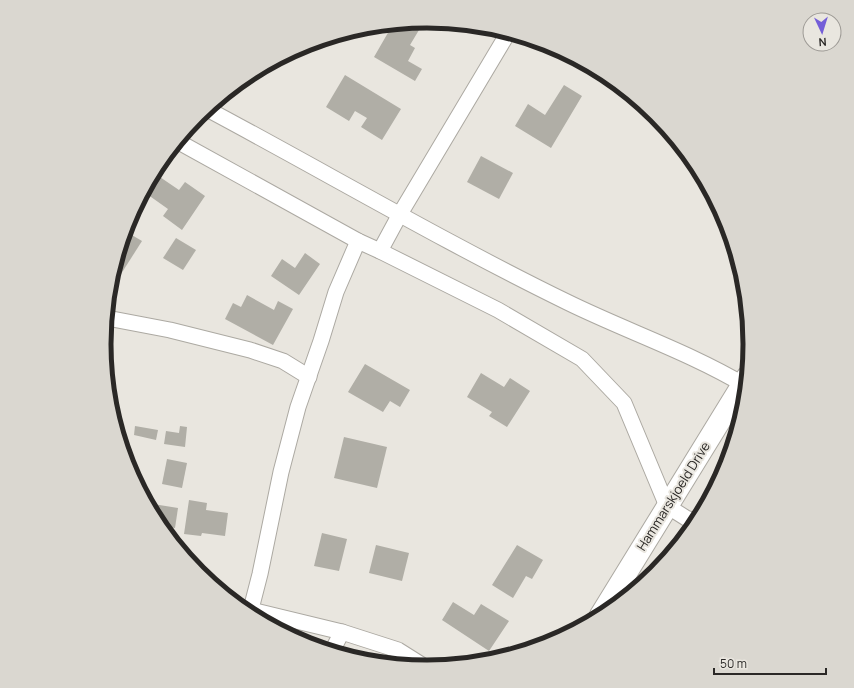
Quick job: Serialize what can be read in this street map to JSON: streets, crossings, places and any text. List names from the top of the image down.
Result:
{
  "streets": {
    "main road": ["Hammarskjoeld Drive"]
  },
  "scale_bar": "50 m",
  "north": "bottom"
}
